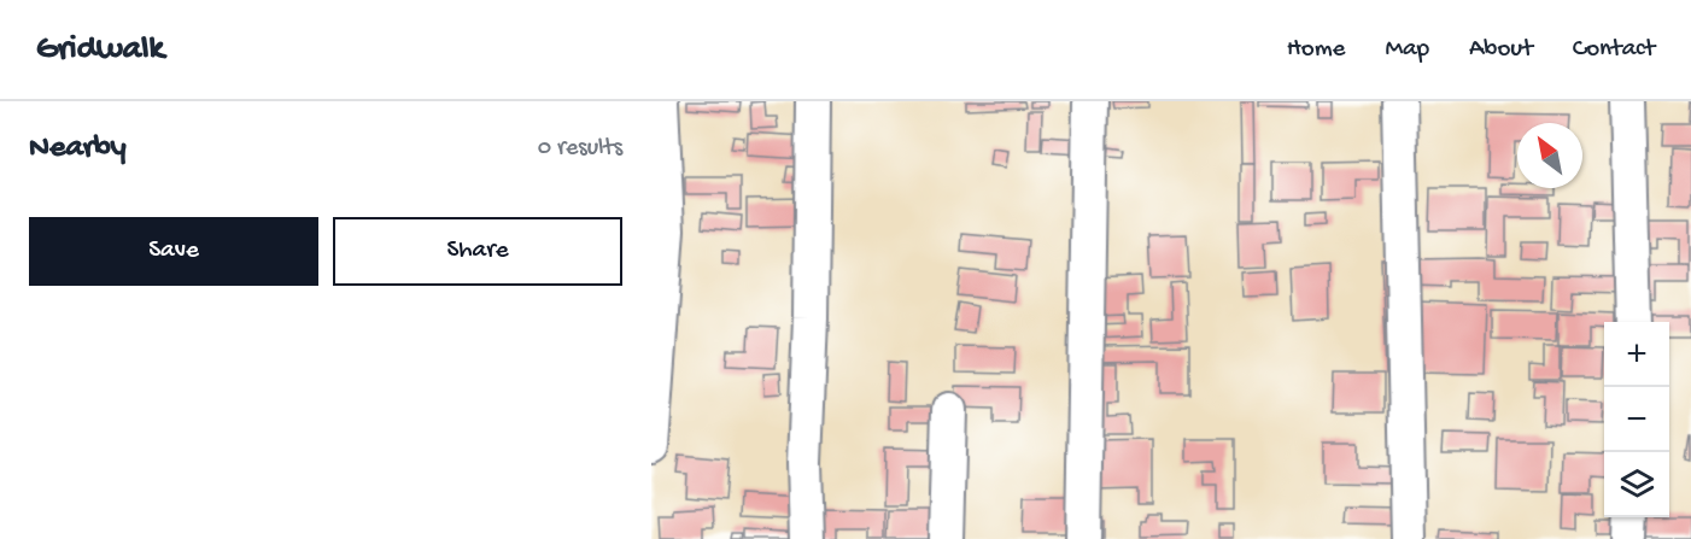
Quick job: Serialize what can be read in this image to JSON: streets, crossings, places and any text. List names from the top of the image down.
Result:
{
  "north": "top left",
  "page": {
    "header": "Gridwalk",
    "nav": [
      "Home",
      "Map",
      "About",
      "Contact"
    ],
    "heading": ["Nearby", "0 results"],
    "buttons": ["Save", "Share"],
    "map_buttons": ["+", "−"]
  }
}
